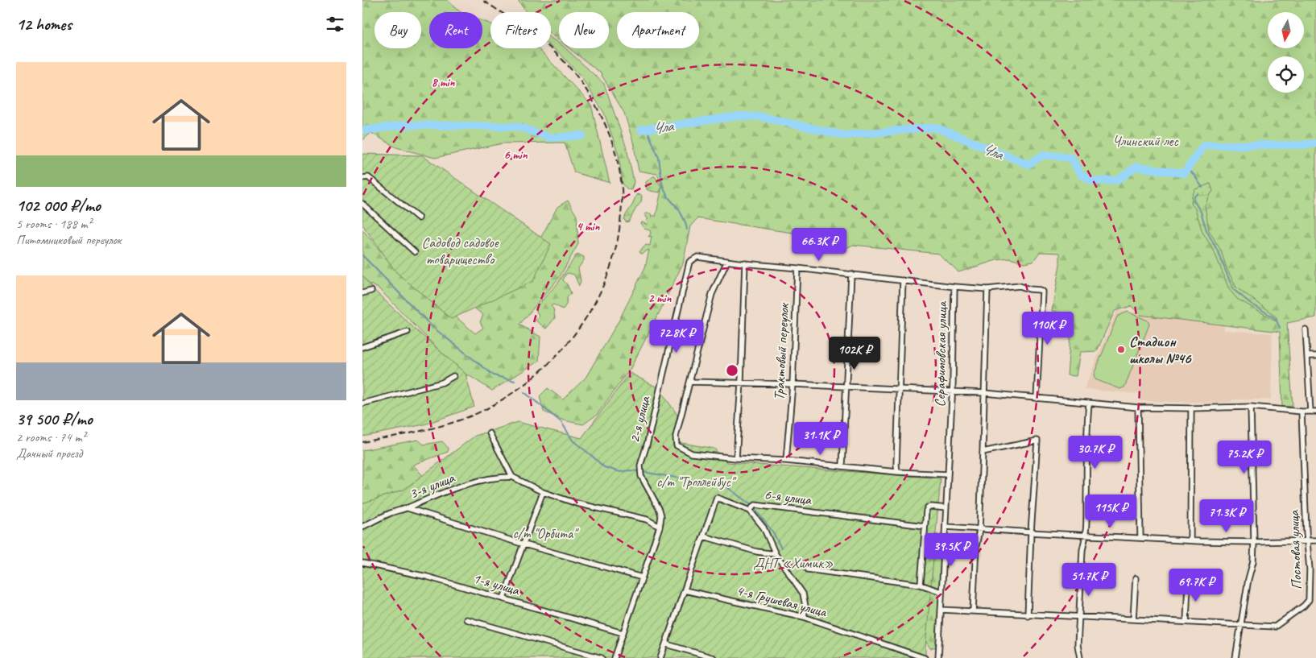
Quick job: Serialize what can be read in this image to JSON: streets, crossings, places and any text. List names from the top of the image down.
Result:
{
  "streets": {
    "street": [
      "Трактовый переулок",
      "Серафимовская улица",
      "2-я улица",
      "3-я улица",
      "6-я улица",
      "Постовая улица",
      "1-я улица",
      "4-я Грушевая улица"
    ]
  },
  "crossings": [
    ["Трактовый переулок", "Серафимовская улица"],
    ["Серафимовская улица", "2-я улица"],
    ["Серафимовская улица", "Постовая улица"],
    ["2-я улица", "1-я улица"],
    ["6-я улица", "4-я Грушевая улица"]
  ],
  "water": ["Чла"],
  "parks": [
    "Члинский лес",
    "Садовод садовое товарищество",
    "с/т \"Троллейбус\"",
    "с/т \"Орбита\"",
    "ДНТ «Химик»"
  ],
  "places": ["Стадион школы №46"],
  "north": "bottom",
  "page": {
    "heading": "12 homes",
    "chip": [
      "Buy",
      "Rent",
      "Filters",
      "New",
      "Apartment"
    ],
    "list": [
      {
        "name": "102 000 ₽/mo",
        "note": "5 rooms · 188 m² · Питомниковый переулок"
      },
      {
        "name": "39 500 ₽/mo",
        "note": "2 rooms · 74 m² · Дачный проезд"
      }
    ],
    "price": [
      "66.3K ₽",
      "110K ₽",
      "72.8K ₽",
      "102K ₽",
      "31.1K ₽",
      "30.7K ₽",
      "75.2K ₽",
      "115K ₽",
      "71.3K ₽",
      "39.5K ₽",
      "51.7K ₽",
      "69.7K ₽"
    ]
  },
  "rings": [
    "8 min",
    "6 min",
    "4 min",
    "2 min"
  ]
}
